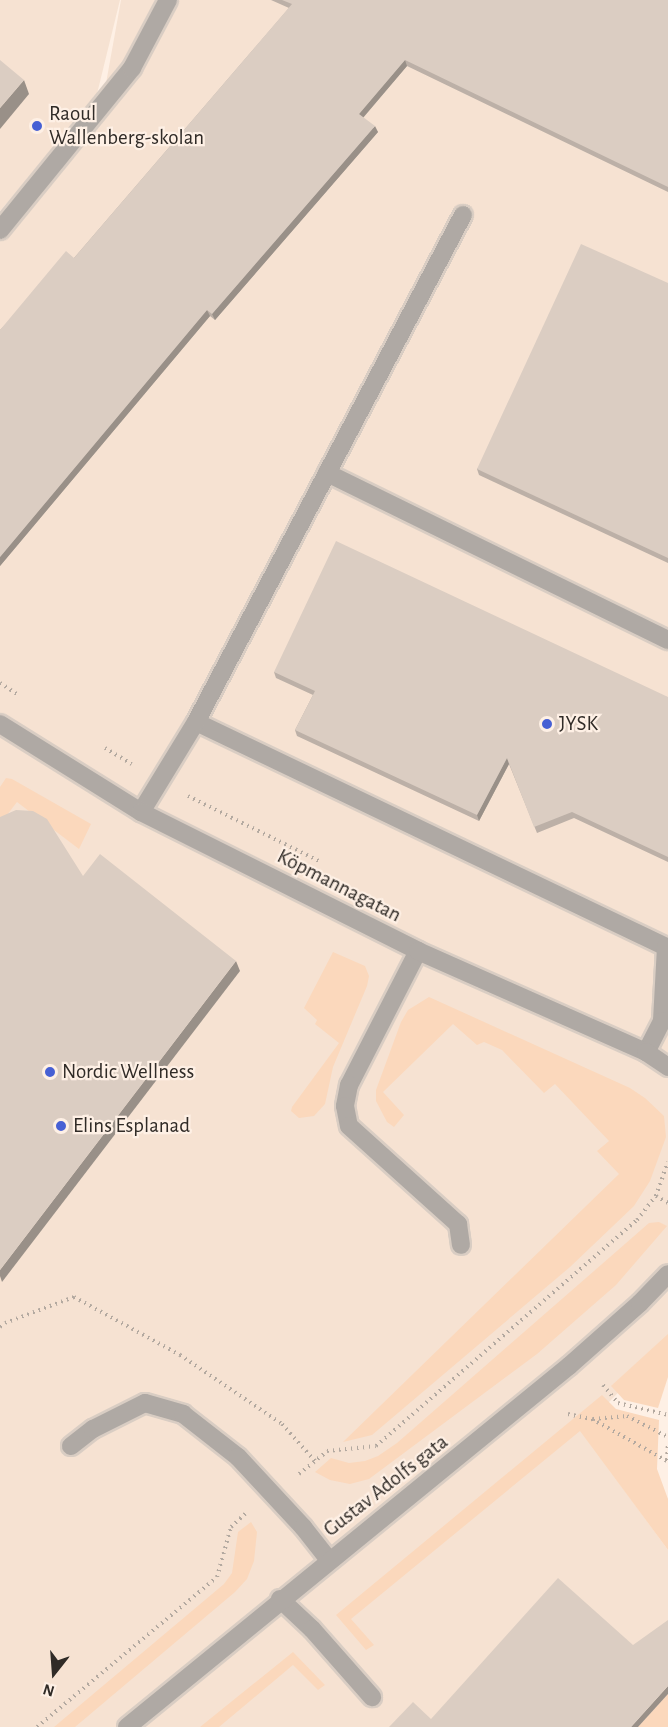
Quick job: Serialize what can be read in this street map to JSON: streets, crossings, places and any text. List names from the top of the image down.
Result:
{
  "streets": {
    "street": ["Köpmannagatan", "Gustav Adolfs gata"]
  },
  "places": [
    "Raoul Wallenberg-skolan",
    "JYSK",
    "Nordic Wellness",
    "Elins Esplanad"
  ],
  "north": "bottom"
}
